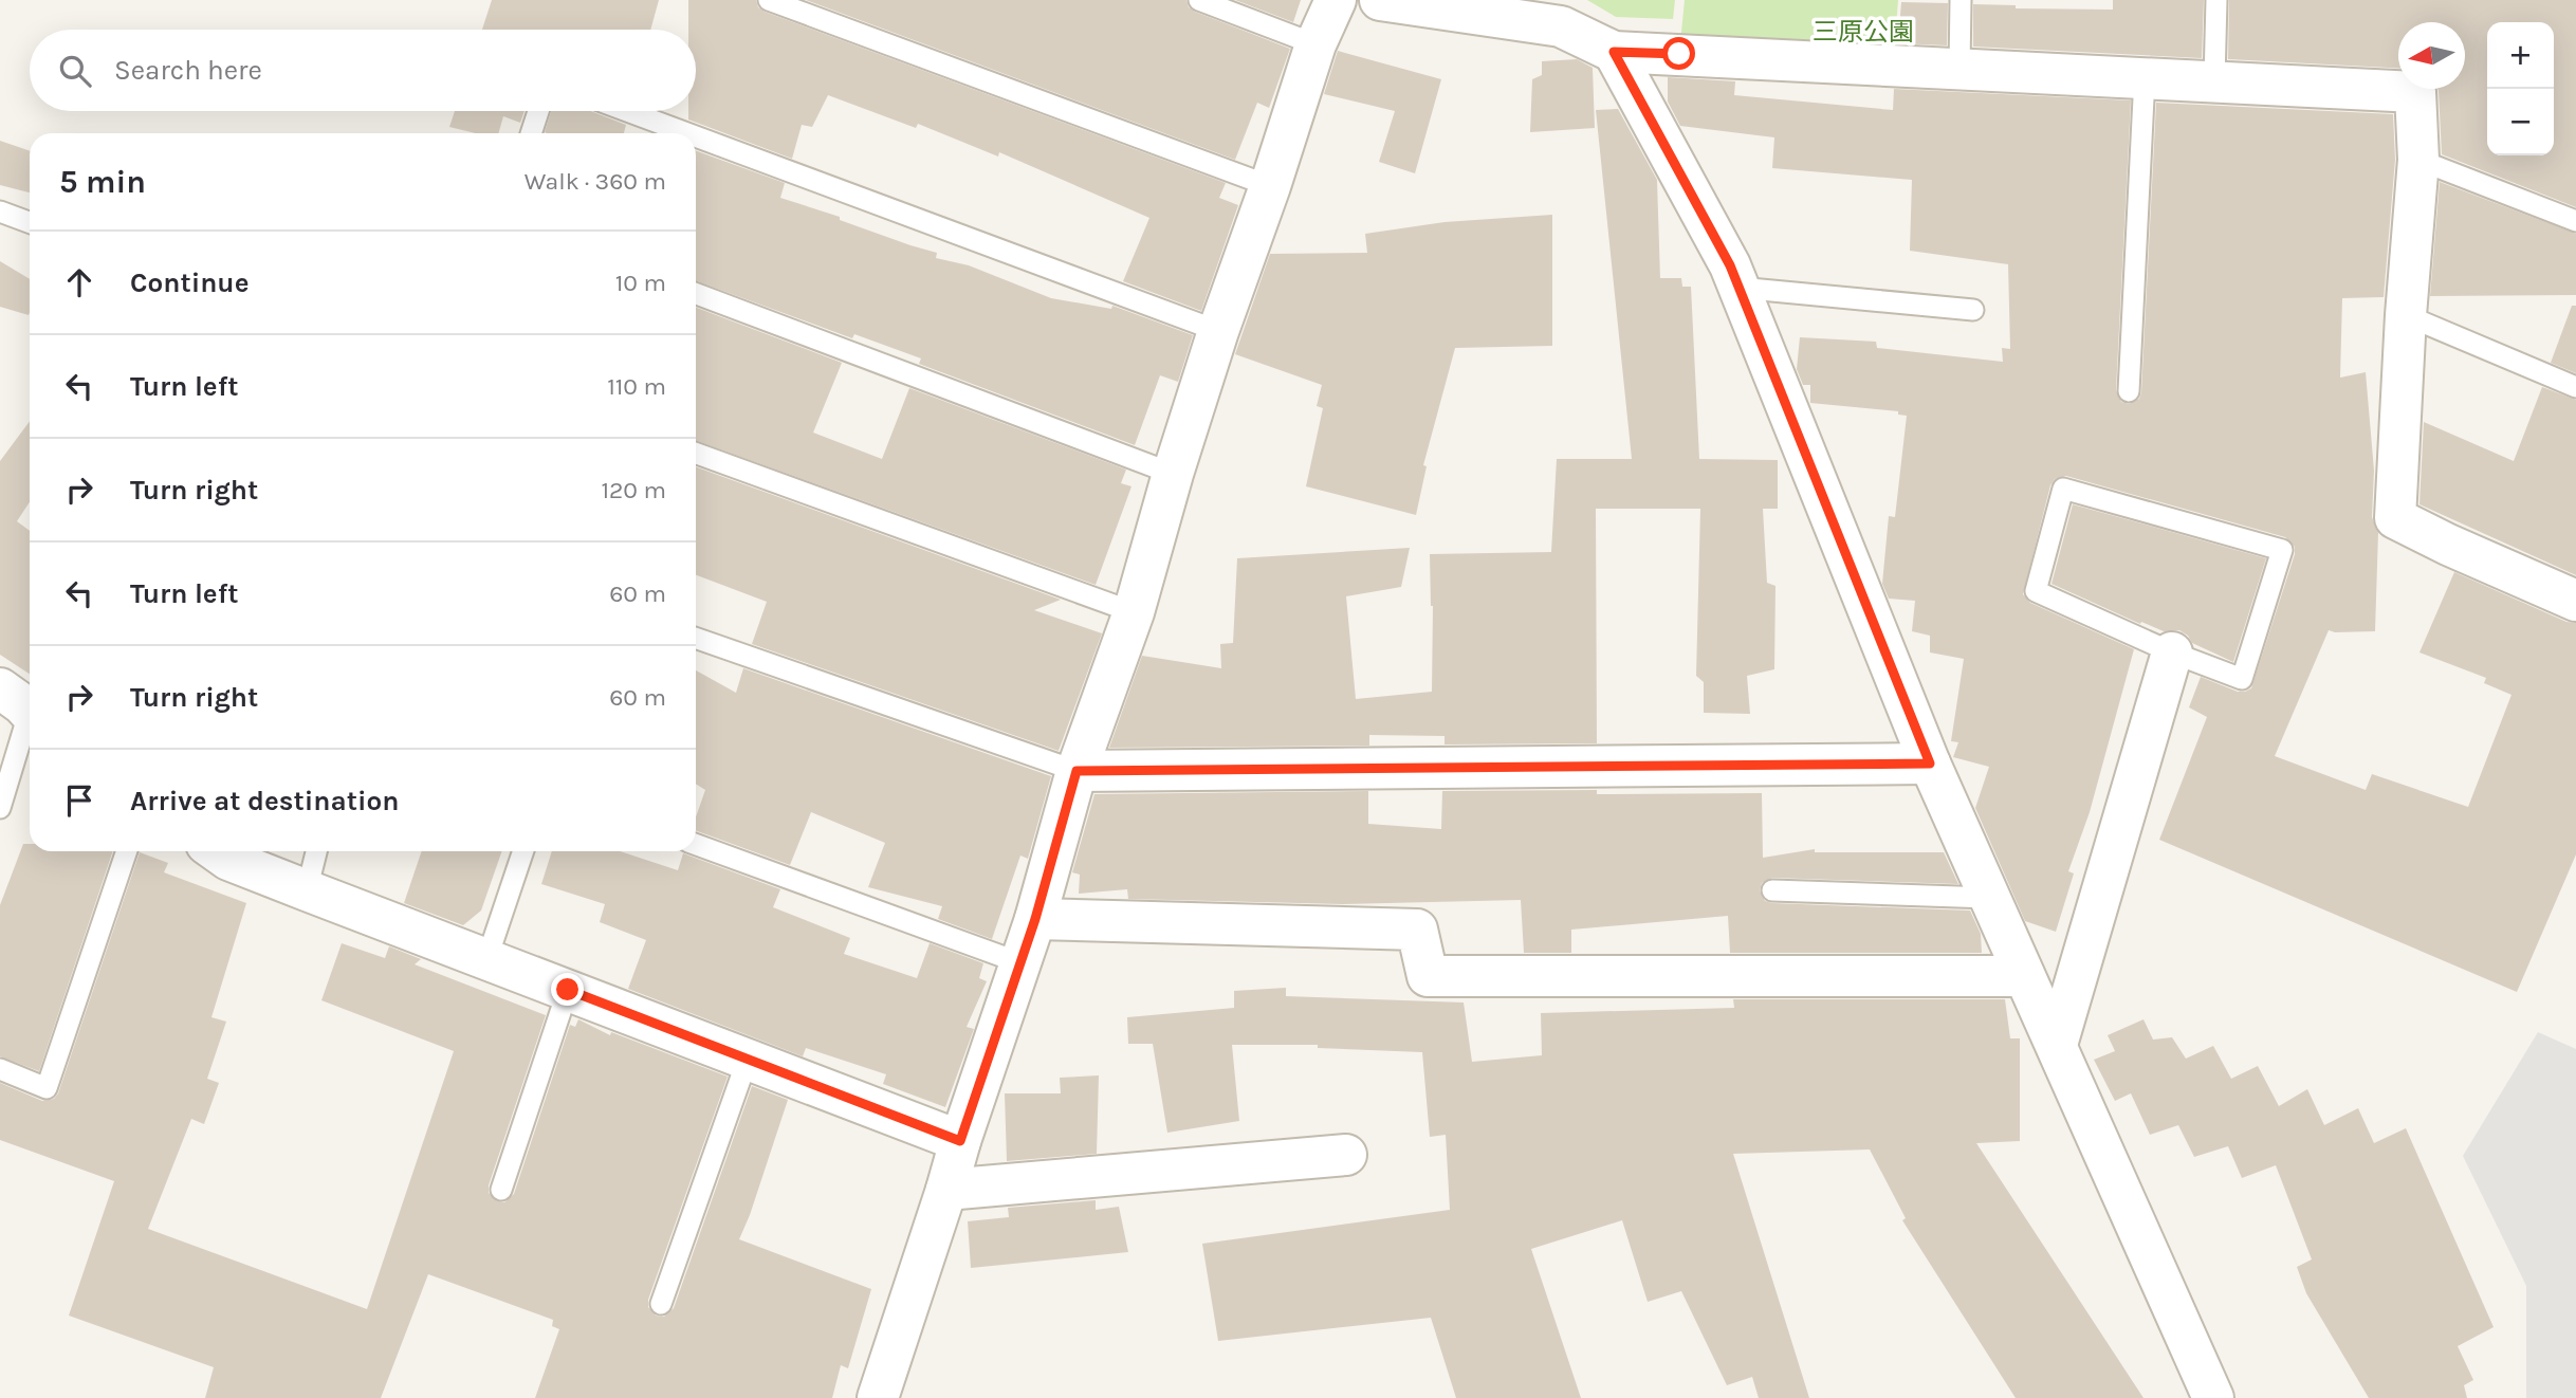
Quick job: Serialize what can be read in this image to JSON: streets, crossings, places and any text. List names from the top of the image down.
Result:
{
  "parks": ["三原公園"],
  "north": "left",
  "page": {
    "map_buttons": ["+", "−"],
    "search": "Search here",
    "heading": ["5 min", "Walk · 360 m"],
    "list": [
      ["Continue", "10 m"],
      ["Turn left", "110 m"],
      ["Turn right", "120 m"],
      ["Turn left", "60 m"],
      ["Turn right", "60 m"],
      "Arrive at destination"
    ]
  }
}
